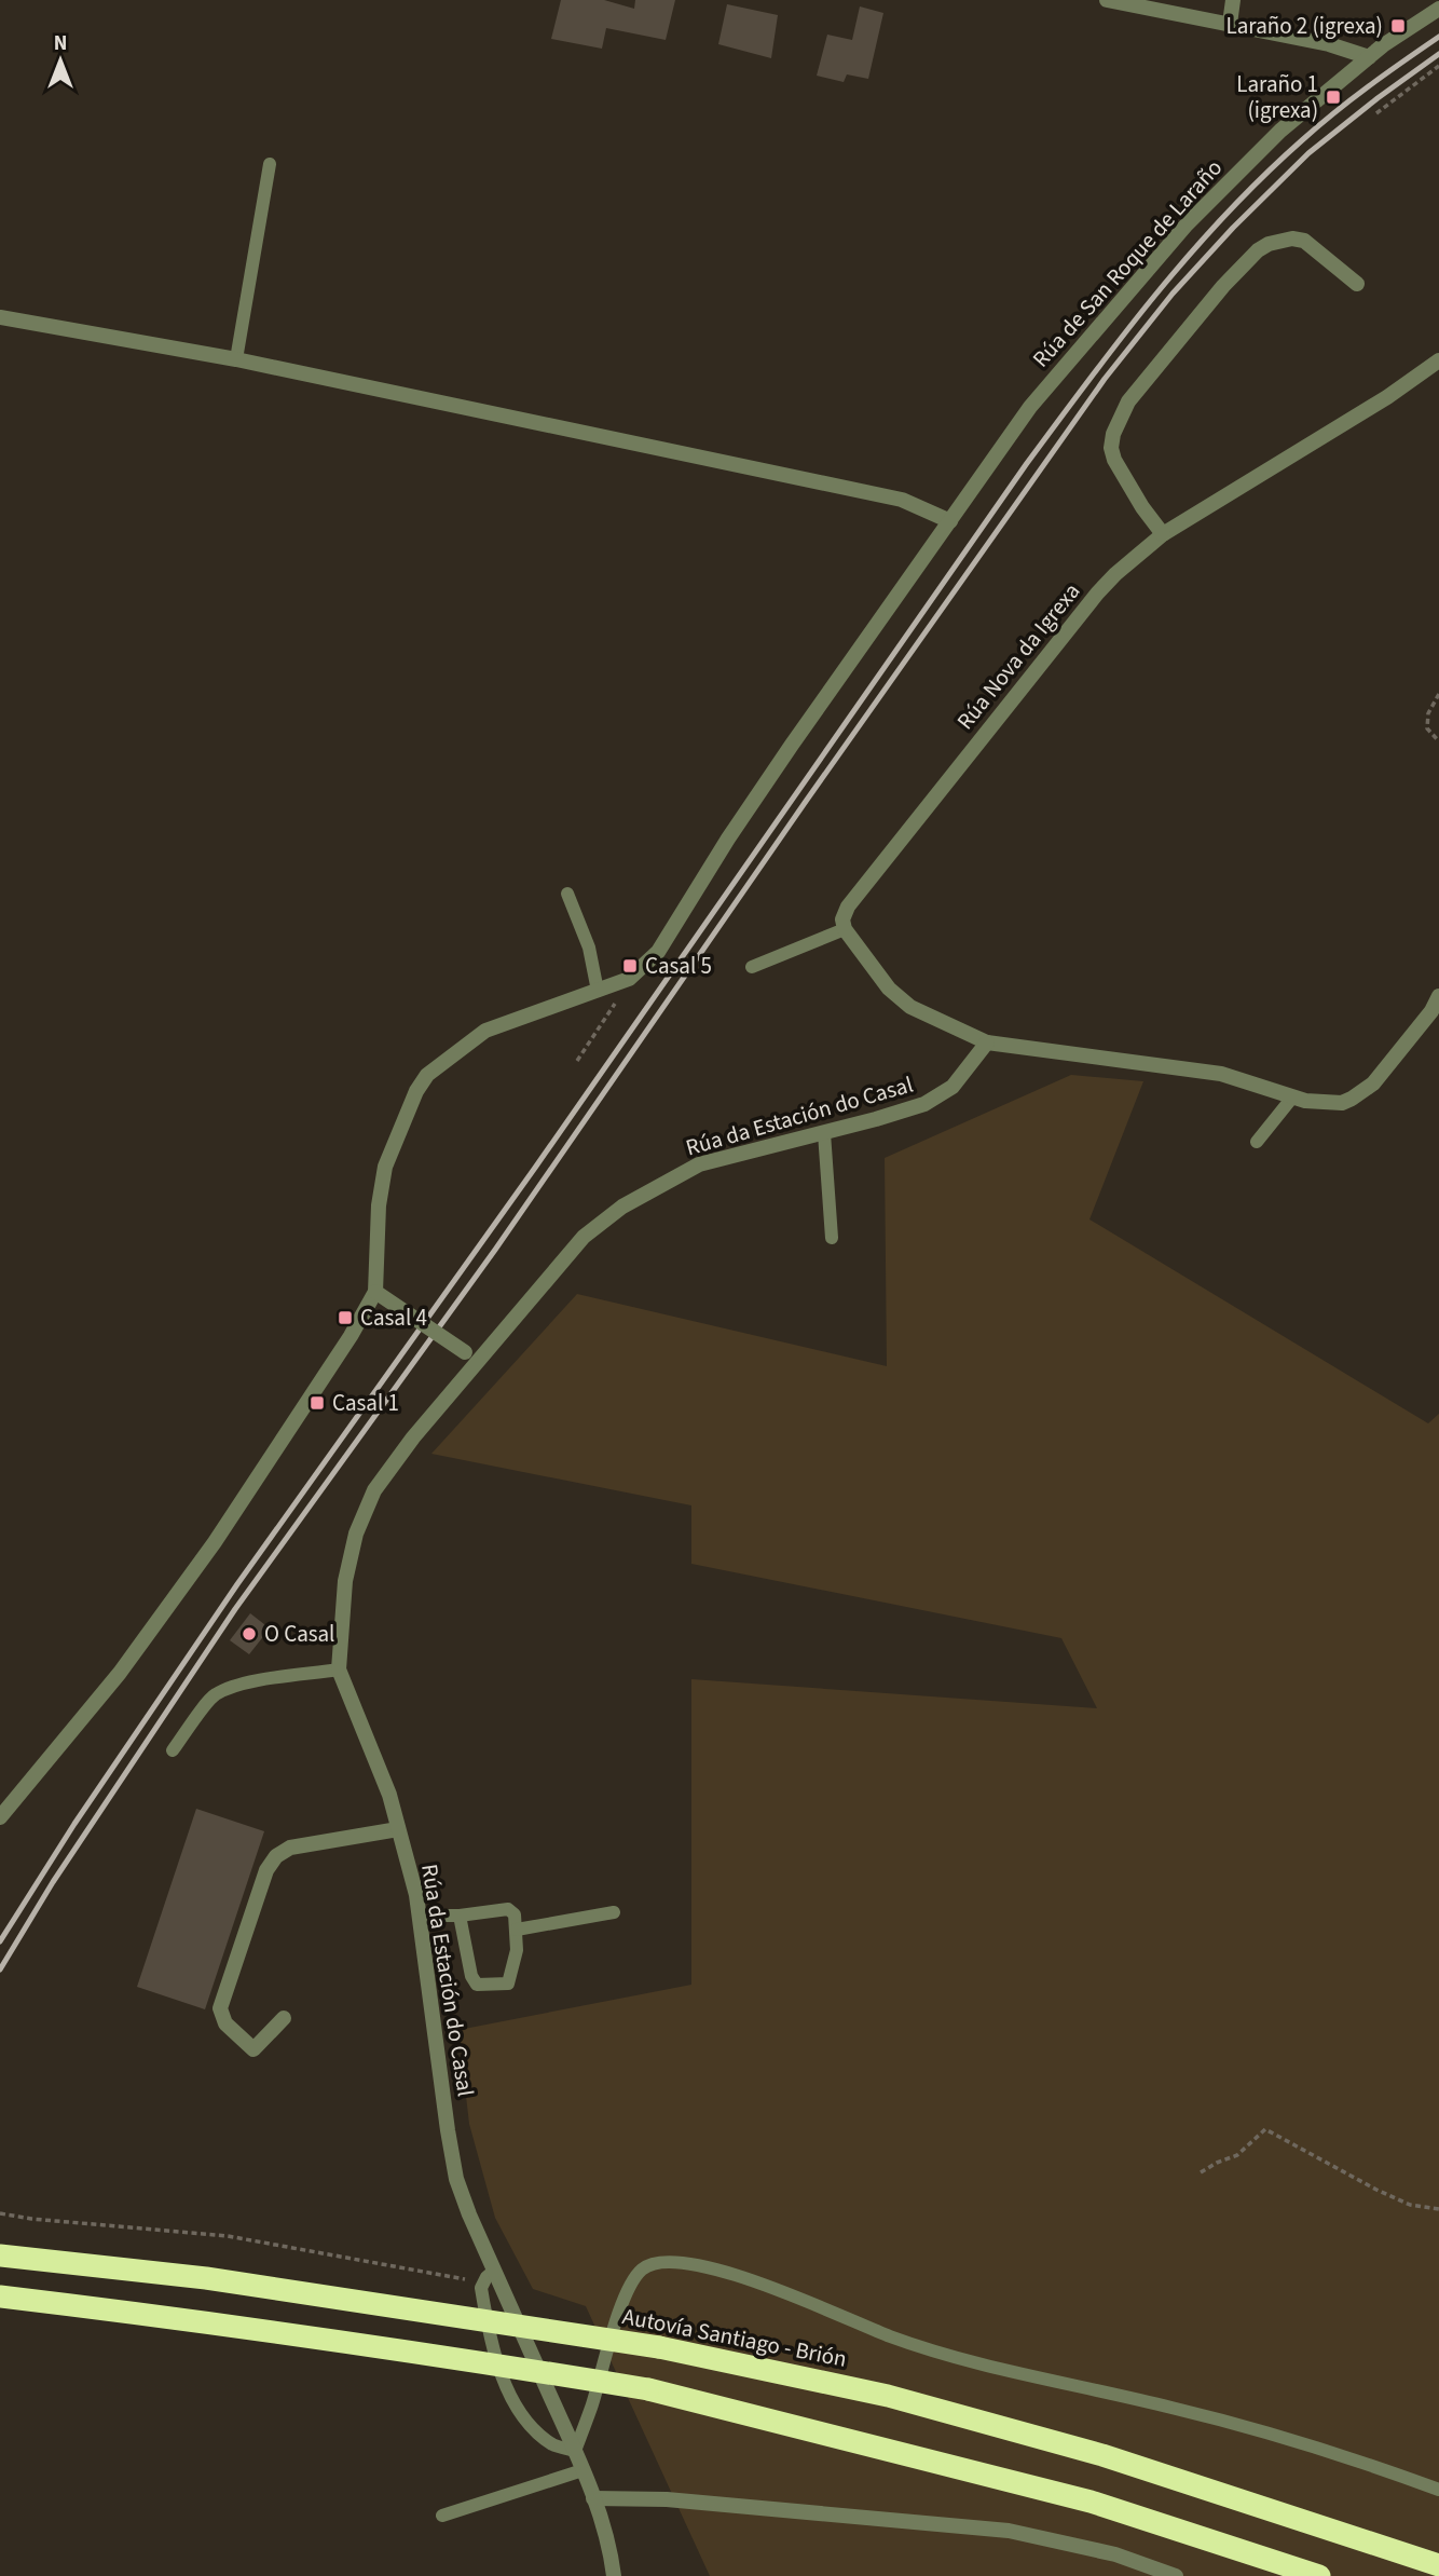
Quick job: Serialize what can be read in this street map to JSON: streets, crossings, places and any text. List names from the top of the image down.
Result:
{
  "streets": {
    "highway": ["Autovía Santiago - Brión"],
    "street": ["Rúa de San Roque de Laraño", "Rúa Nova da Igrexa", "Rúa da Estación do Casal"]
  },
  "places": {
    "transit": [
      "Laraño 2 (igrexa)",
      "Laraño 1 (igrexa)",
      "Casal 5",
      "Casal 4",
      "Casal 1"
    ],
    "other": ["O Casal"]
  },
  "north": "top"
}
